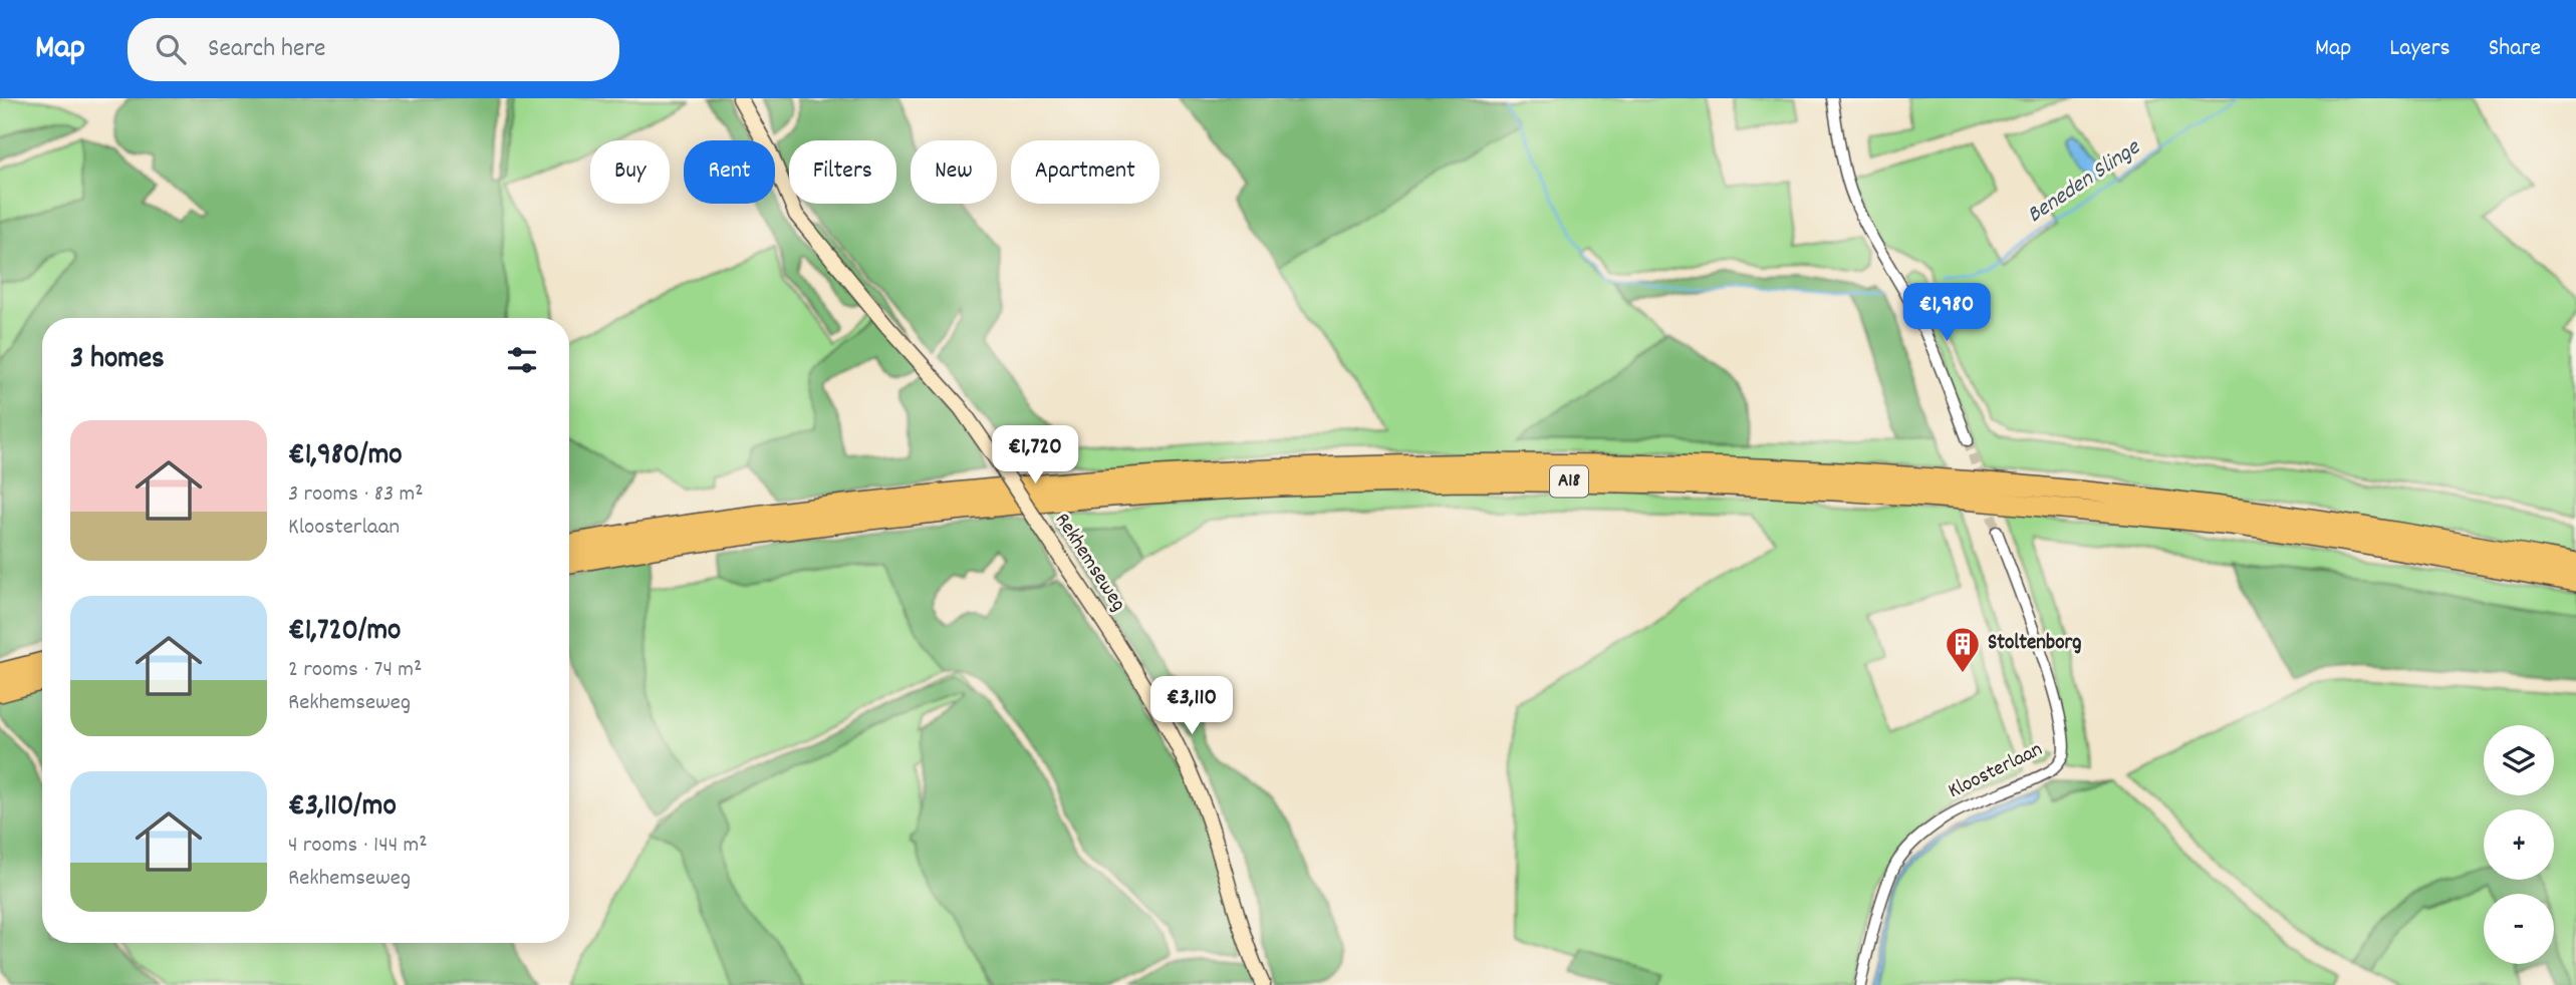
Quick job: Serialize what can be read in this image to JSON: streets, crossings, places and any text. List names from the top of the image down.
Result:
{
  "streets": {
    "highway": ["A18"],
    "street": ["Rekhemseweg", "Kloosterlaan"]
  },
  "water": ["Beneden Slinge"],
  "places": {
    "building": ["Stoltenborg"]
  },
  "page": {
    "header": "Map",
    "search": "Search here",
    "nav": ["Map", "Layers", "Share"],
    "chip": [
      "Buy",
      "Rent",
      "Filters",
      "New",
      "Apartment"
    ],
    "price": ["€1,980", "€1,720", "€3,110"],
    "heading": "3 homes",
    "list": [
      {
        "name": "€1,980/mo",
        "note": "3 rooms · 83 m² · Kloosterlaan"
      },
      {
        "name": "€1,720/mo",
        "note": "2 rooms · 74 m² · Rekhemseweg"
      },
      {
        "name": "€3,110/mo",
        "note": "4 rooms · 144 m² · Rekhemseweg"
      }
    ],
    "map_buttons": ["+", "−"]
  }
}
